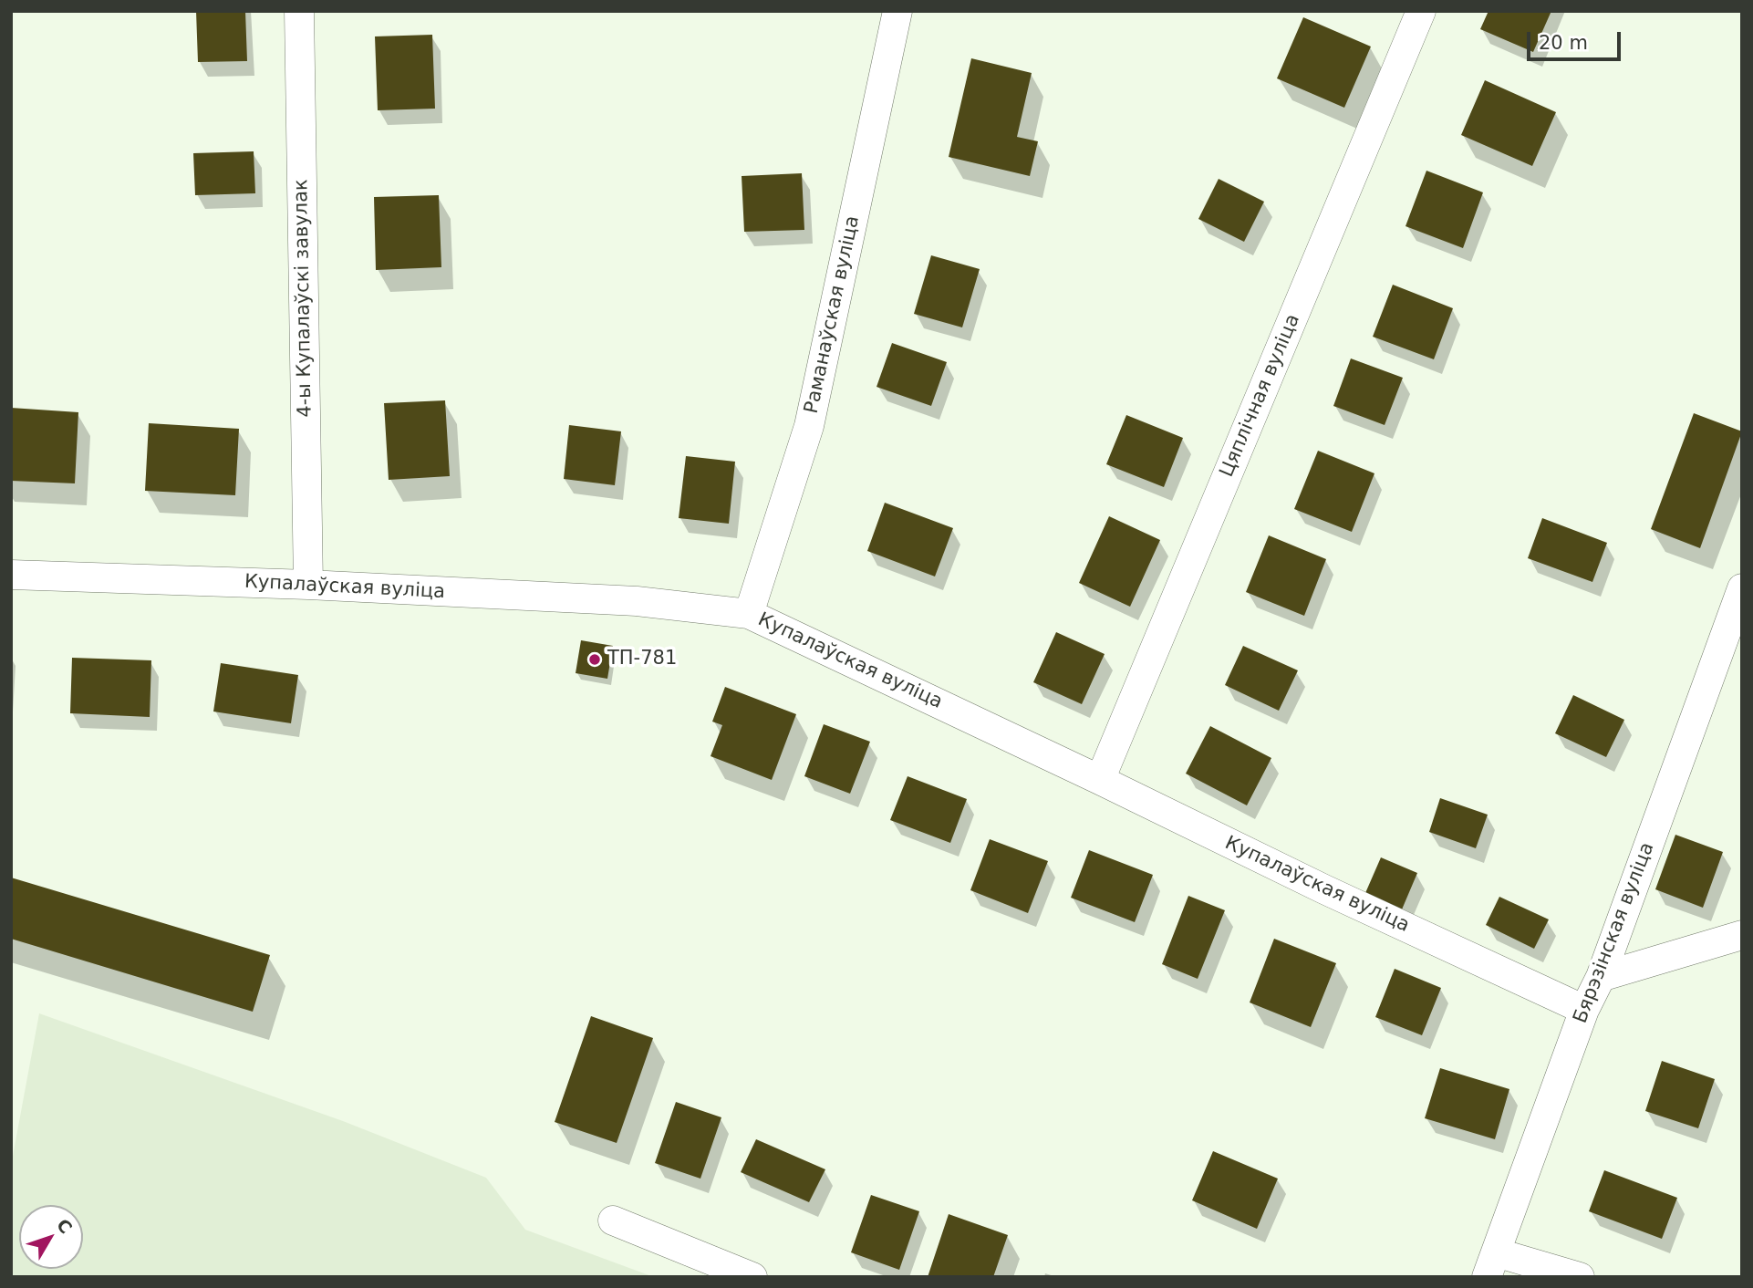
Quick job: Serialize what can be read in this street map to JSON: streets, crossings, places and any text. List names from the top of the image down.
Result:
{
  "streets": {
    "street": [
      "4-ы Купалаўскі завулак",
      "Раманаўская вуліца",
      "Цяплічная вуліца",
      "Купалаўская вуліца",
      "Бярэзінская вуліца"
    ]
  },
  "crossings": [
    ["4-ы Купалаўскі завулак", "Купалаўская вуліца"],
    ["Раманаўская вуліца", "Купалаўская вуліца"],
    ["Цяплічная вуліца", "Купалаўская вуліца"],
    ["Купалаўская вуліца", "Бярэзінская вуліца"]
  ],
  "places": ["ТП-781"],
  "scale_bar": "20 m",
  "north": "top right"
}
